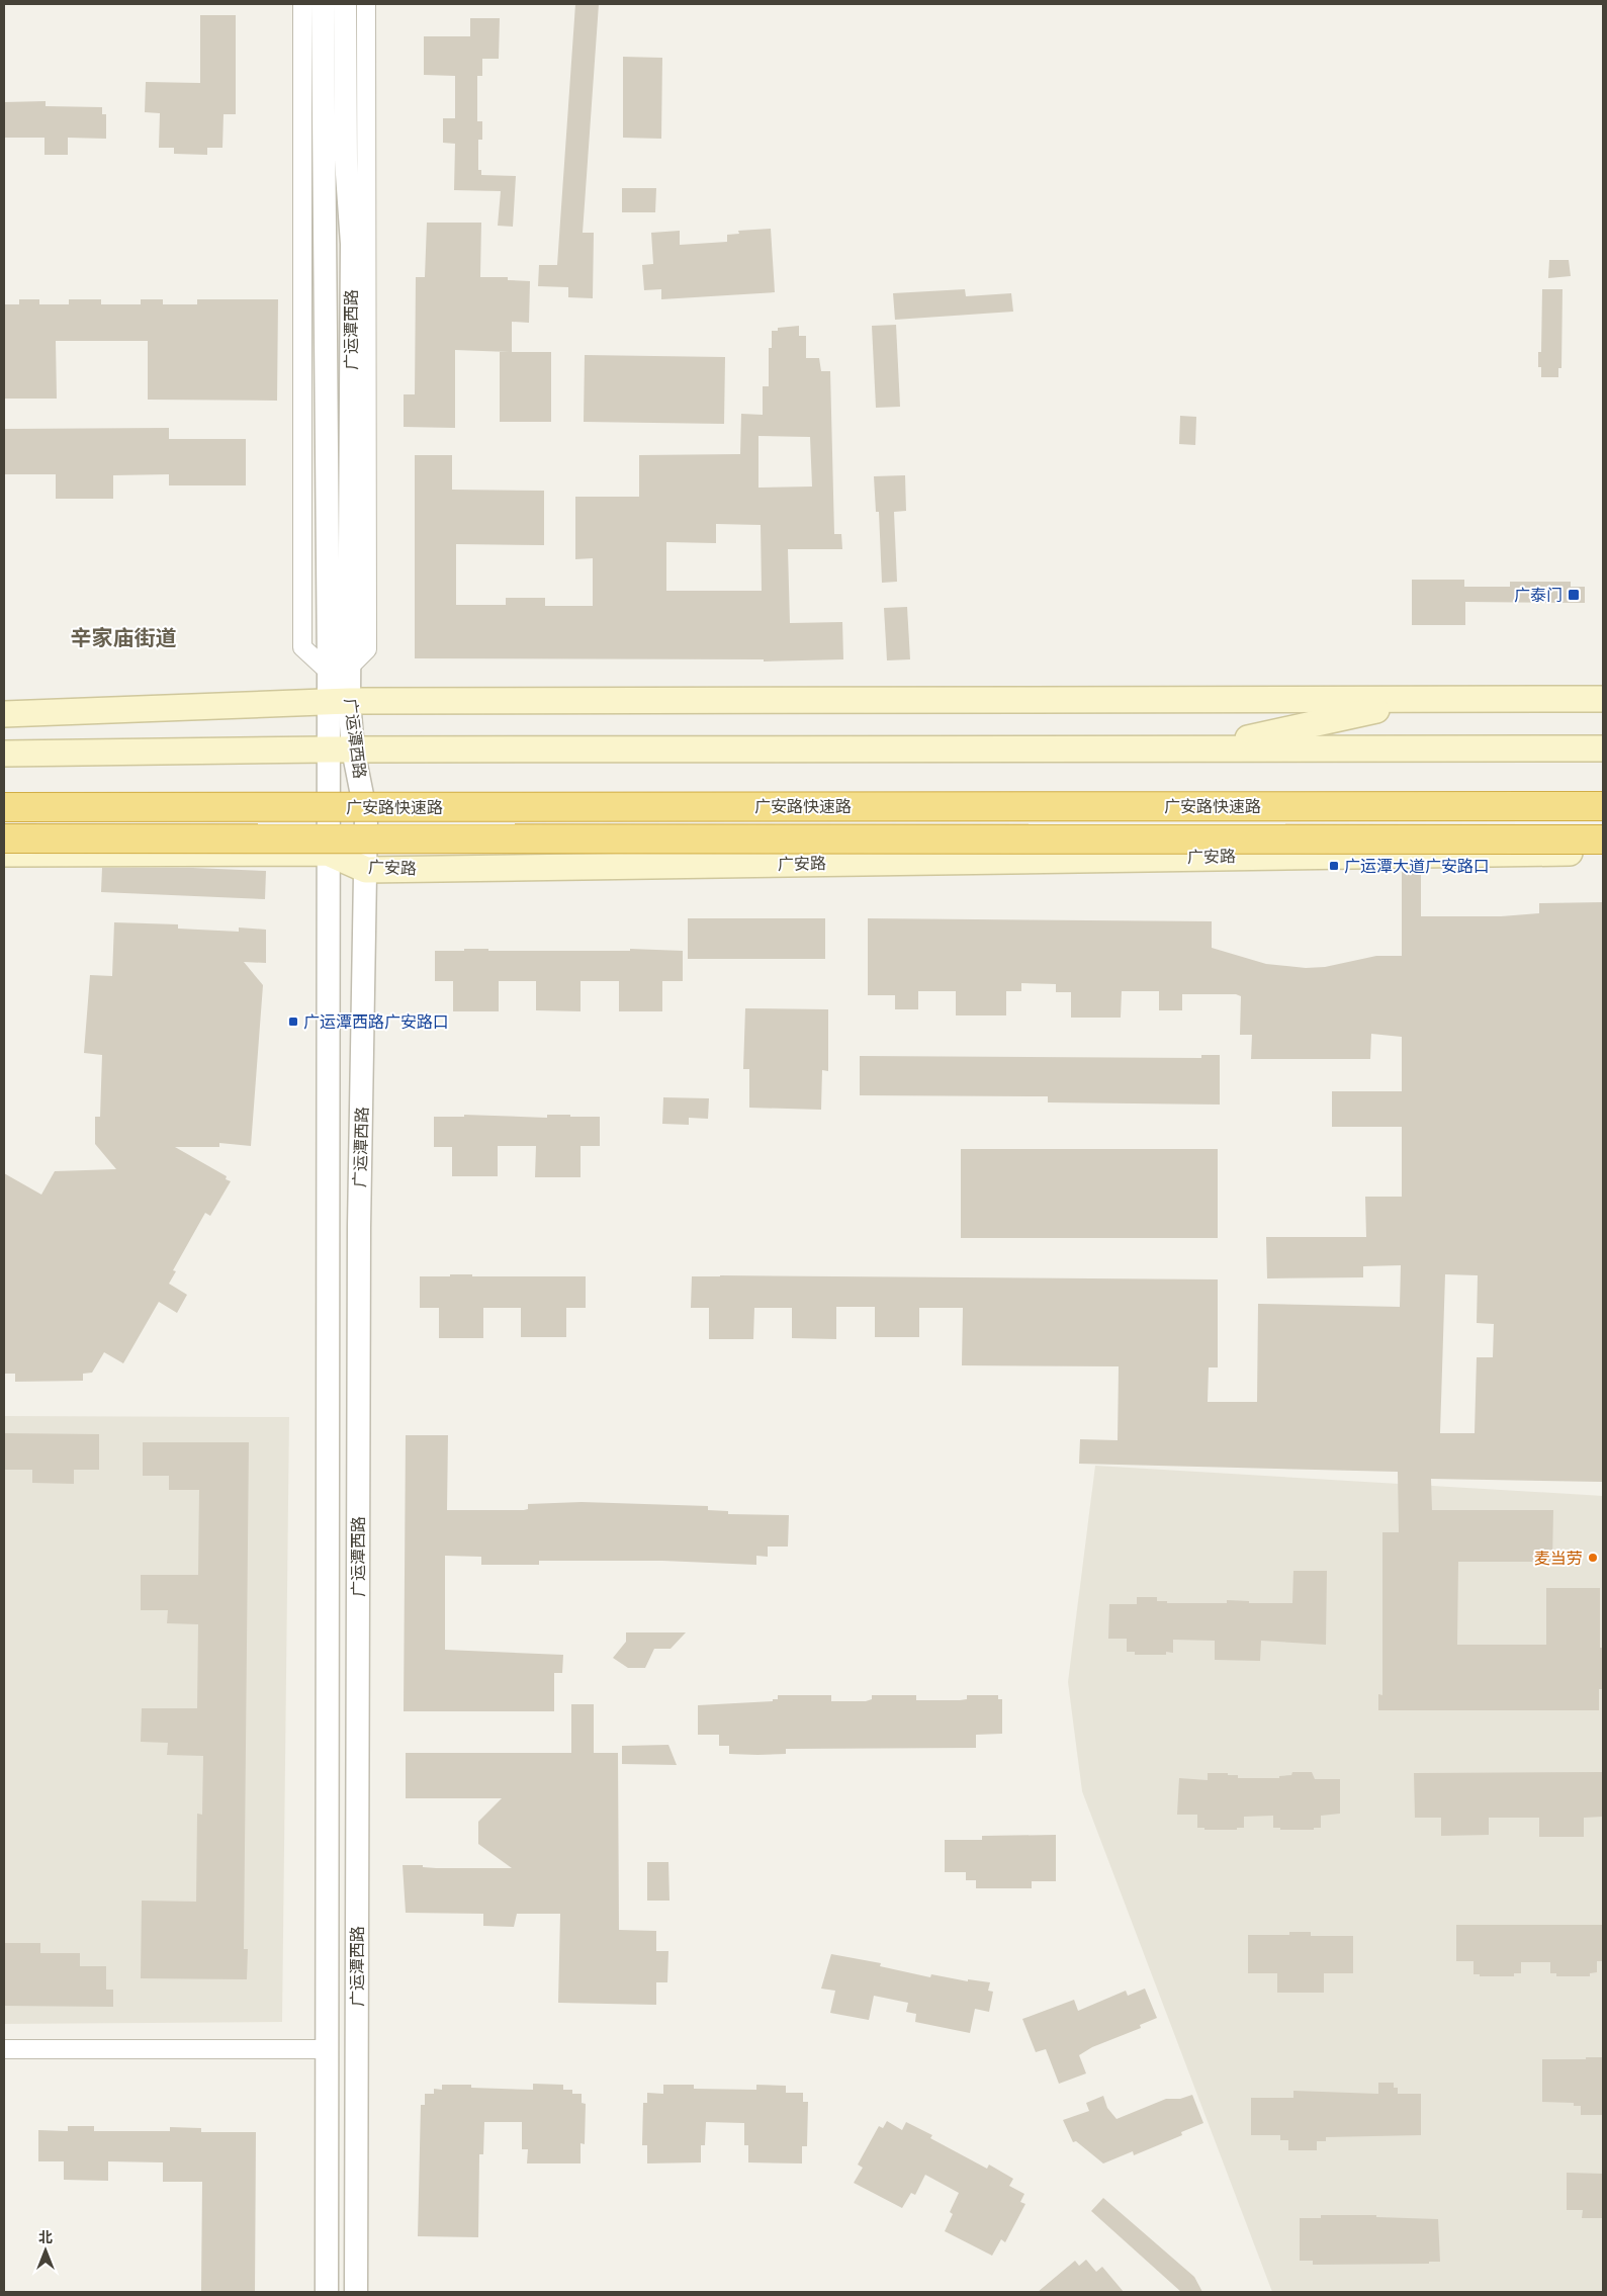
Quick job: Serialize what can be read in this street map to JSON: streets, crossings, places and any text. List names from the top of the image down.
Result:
{
  "streets": {
    "highway": ["广安路快速路"],
    "main road": ["广安路"],
    "street": ["广运潭西路"]
  },
  "crossings": [
    ["广运潭西路", "广安路"]
  ],
  "districts": ["辛家庙街道"],
  "places": {
    "transit": ["广泰门", "广运潭大道广安路口", "广运潭西路广安路口"],
    "other": ["麦当劳"]
  },
  "north": "top"
}
